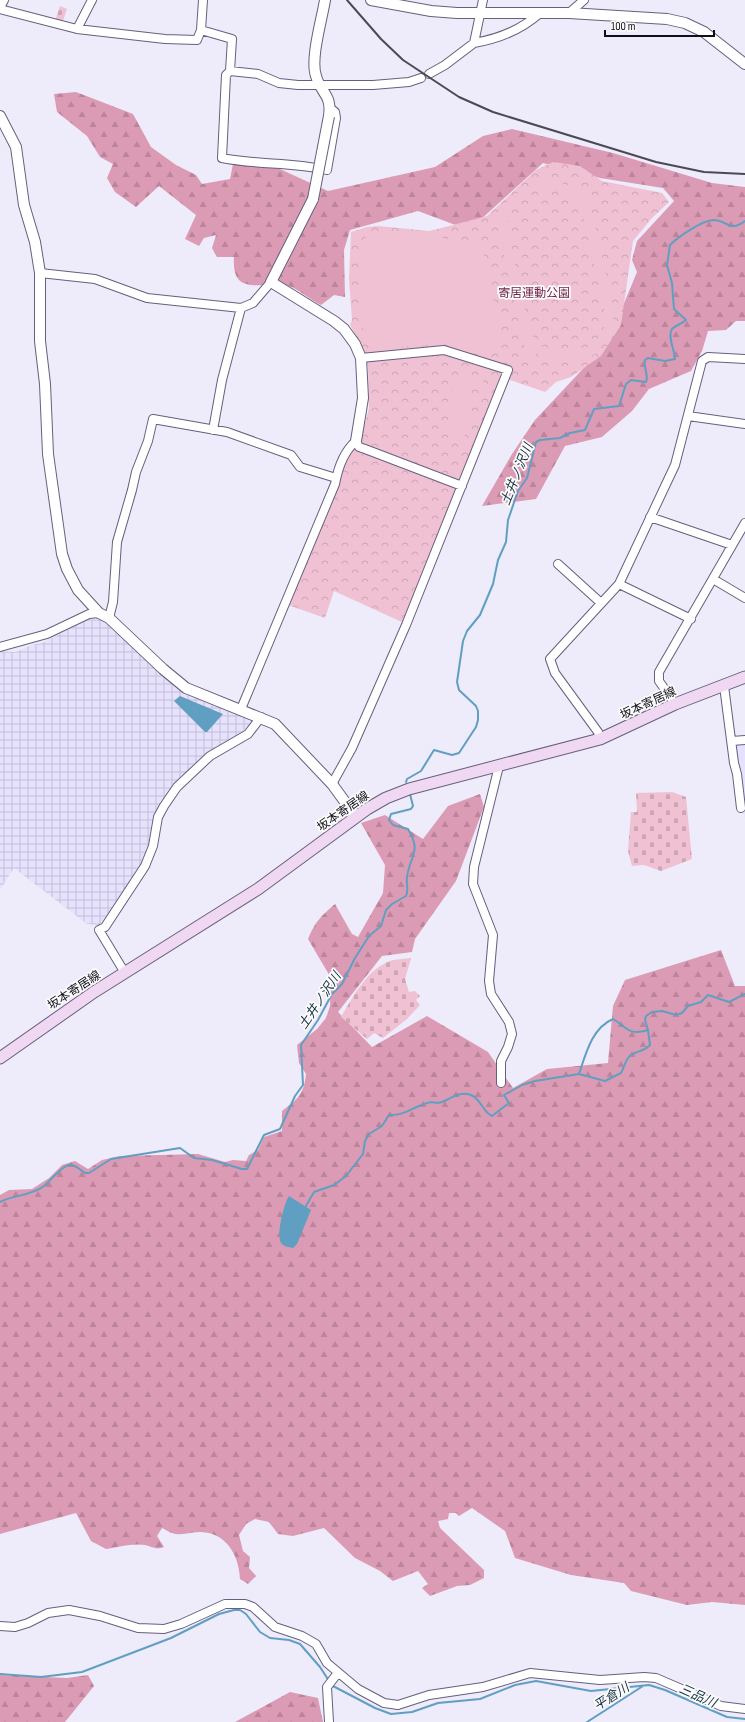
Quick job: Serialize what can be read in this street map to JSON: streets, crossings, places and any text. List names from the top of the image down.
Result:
{
  "streets": {
    "main road": ["坂本寄居線"]
  },
  "water": ["土井ノ沢川", "三品川", "平倉川"],
  "parks": ["寄居運動公園"],
  "scale_bar": "100 m"
}
